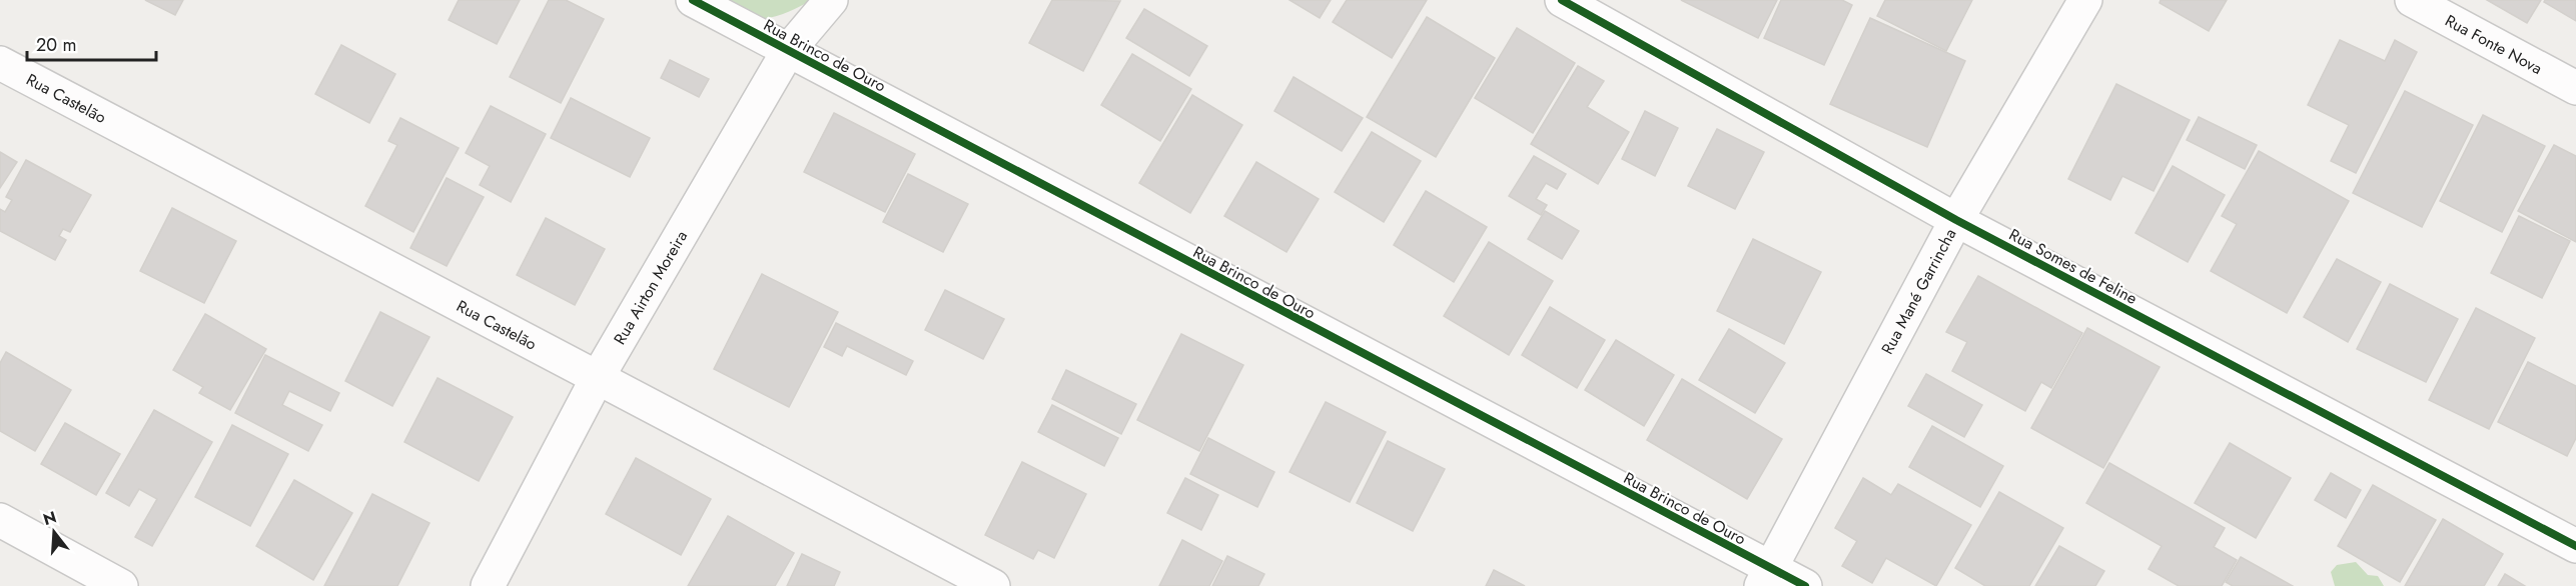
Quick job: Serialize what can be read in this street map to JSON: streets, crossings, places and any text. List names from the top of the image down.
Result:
{
  "streets": {
    "street": [
      "Rua Fonte Nova",
      "Rua Brinco de Ouro",
      "Rua Castelão",
      "Rua Somes de Feline",
      "Rua Airton Moreira",
      "Rua Mané Garrincha"
    ]
  },
  "crossings": [
    ["Rua Brinco de Ouro", "Rua Airton Moreira"],
    ["Rua Brinco de Ouro", "Rua Mané Garrincha"],
    ["Rua Castelão", "Rua Airton Moreira"],
    ["Rua Somes de Feline", "Rua Mané Garrincha"]
  ],
  "scale_bar": "20 m",
  "north": "top"
}
